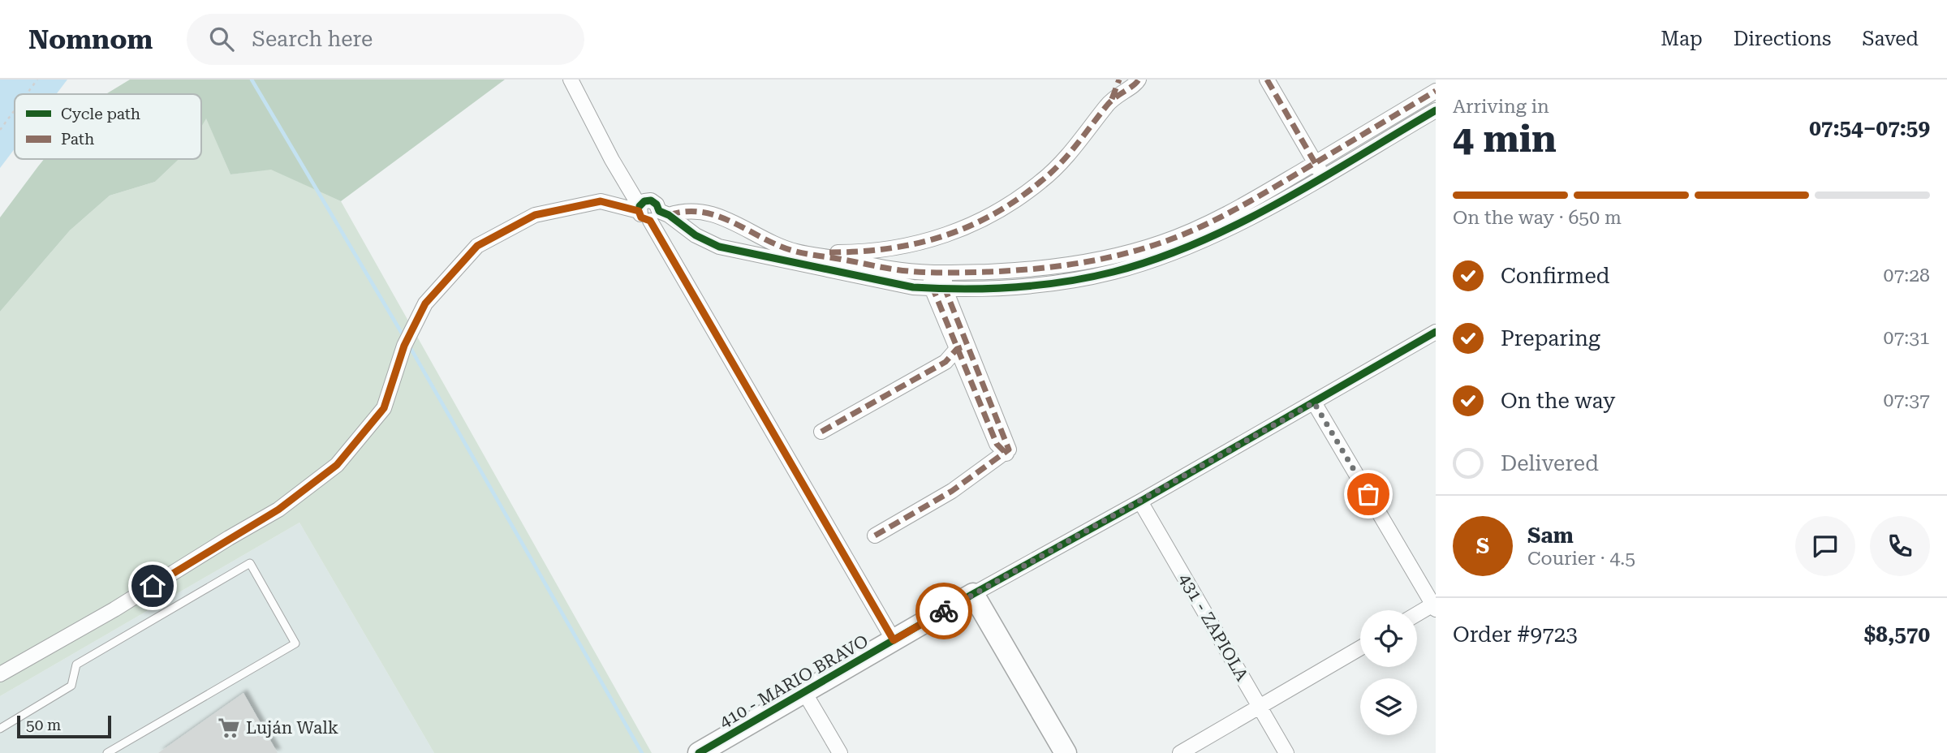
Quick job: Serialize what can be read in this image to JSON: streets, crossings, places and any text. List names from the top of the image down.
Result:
{
  "streets": {
    "street": ["431 - ZAPIOLA", "410 - MARIO BRAVO"]
  },
  "crossings": [
    ["431 - ZAPIOLA", "410 - MARIO BRAVO"]
  ],
  "places": {
    "supermarket": ["Luján Walk"]
  },
  "legend": ["Cycle path", "Path"],
  "scale_bar": "50 m",
  "page": {
    "header": "Nomnom",
    "search": "Search here",
    "nav": ["Map", "Directions", "Saved"],
    "heading": ["4 min", "Arriving in", "07:54–07:59"],
    "panel": [
      "Sam",
      "Courier · 4.5",
      "Order #9723",
      "$8,570"
    ],
    "bar": "On the way · 650 m",
    "list": [
      ["Confirmed", "07:28"],
      ["Preparing", "07:31"],
      ["On the way", "07:37"],
      "Delivered"
    ],
    "round": "S",
    "scale": "50 m"
  }
}
